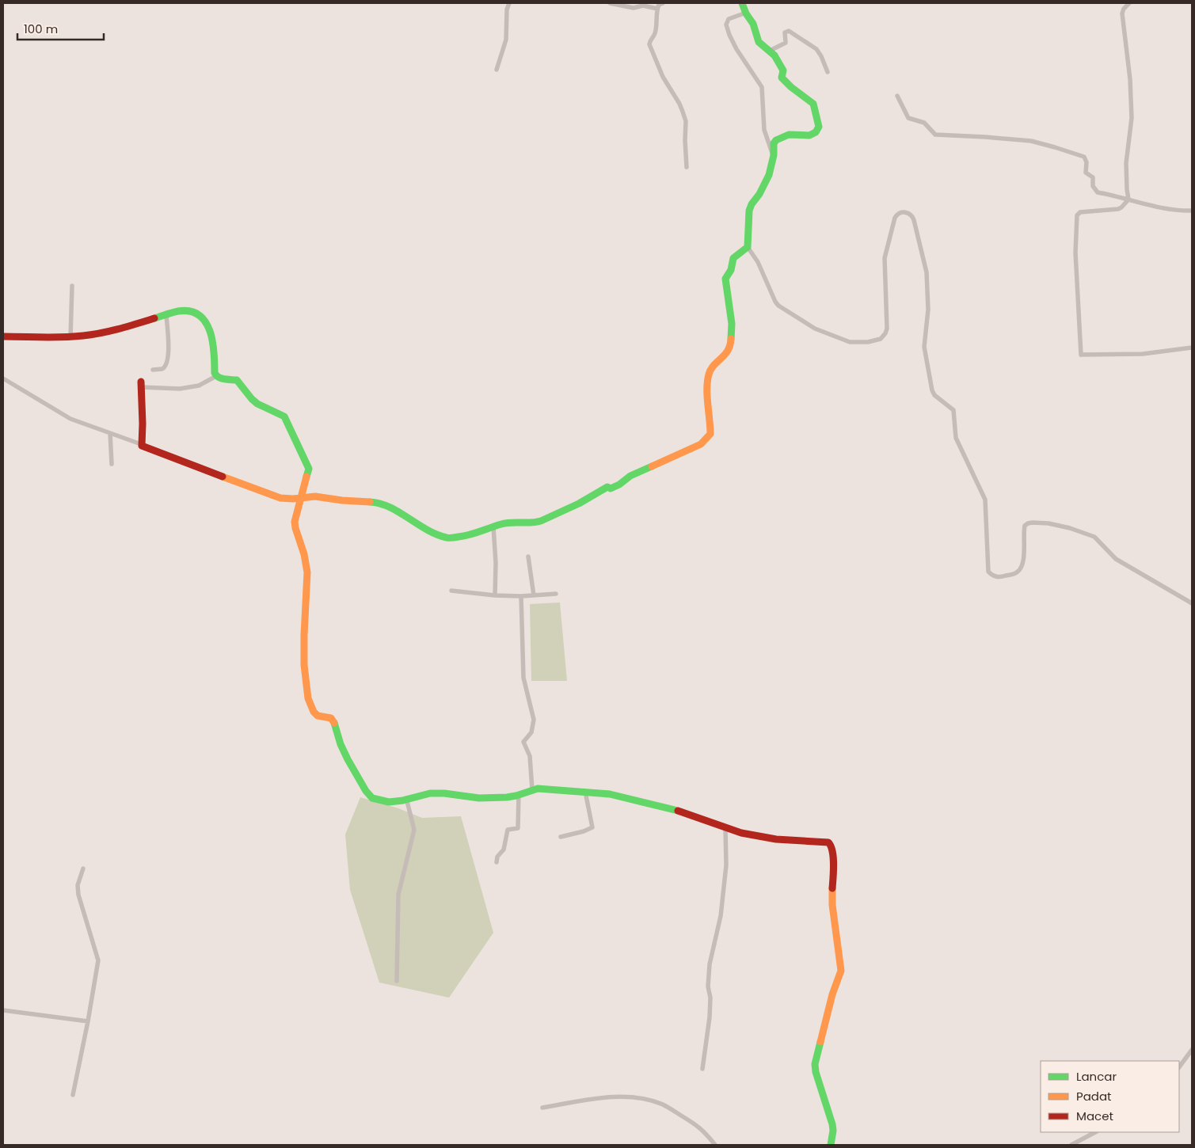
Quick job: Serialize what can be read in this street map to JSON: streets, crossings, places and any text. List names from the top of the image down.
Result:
{
  "legend": ["Lancar", "Padat", "Macet"],
  "scale_bar": "100 m"
}
